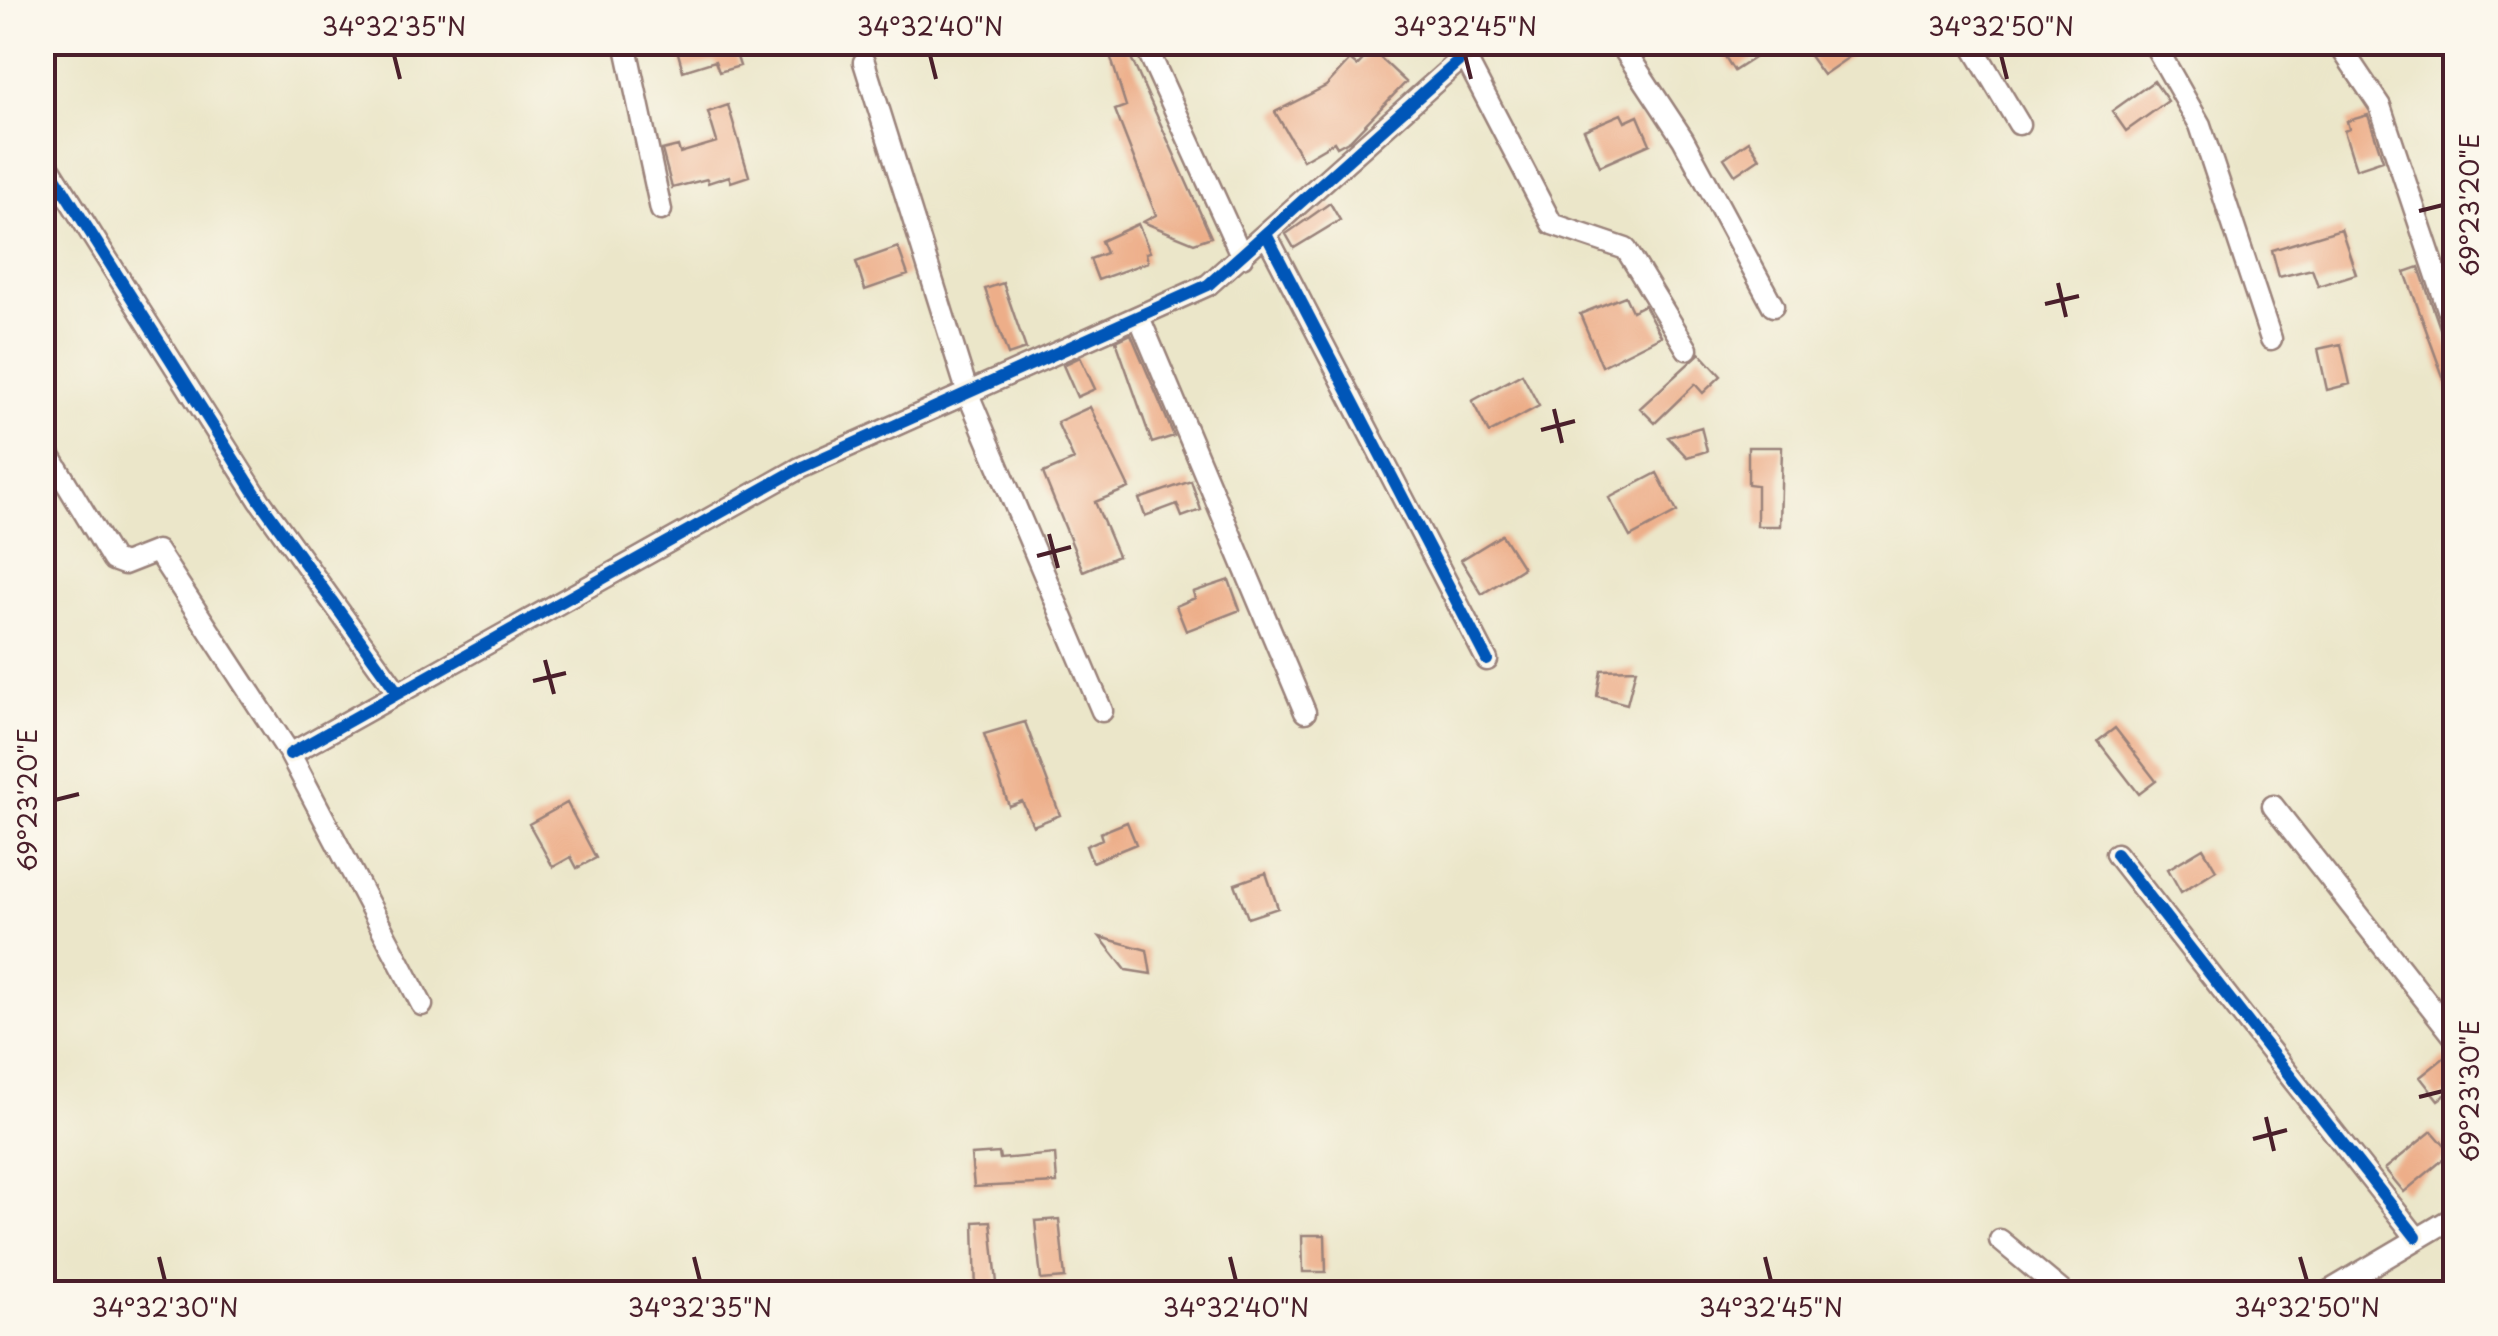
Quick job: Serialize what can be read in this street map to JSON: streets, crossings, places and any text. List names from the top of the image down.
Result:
{
  "coordinates": [
    "34°32'35\"N",
    "34°32'40\"N",
    "34°32'45\"N",
    "34°32'50\"N",
    "69°23'20\"E",
    "69°23'30\"E",
    "34°32'30\"N"
  ]
}
